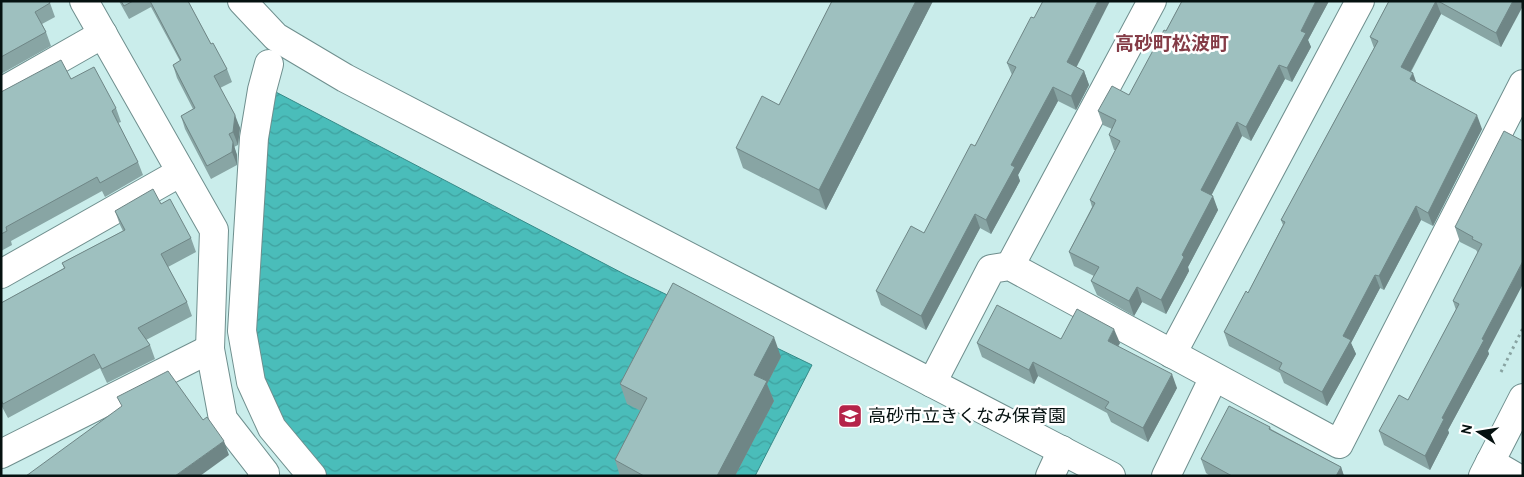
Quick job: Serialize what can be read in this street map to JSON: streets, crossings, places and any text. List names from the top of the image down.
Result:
{
  "districts": ["高砂町松波町"],
  "places": {
    "school or university": ["高砂市立きくなみ保育園"]
  },
  "north": "left"
}
